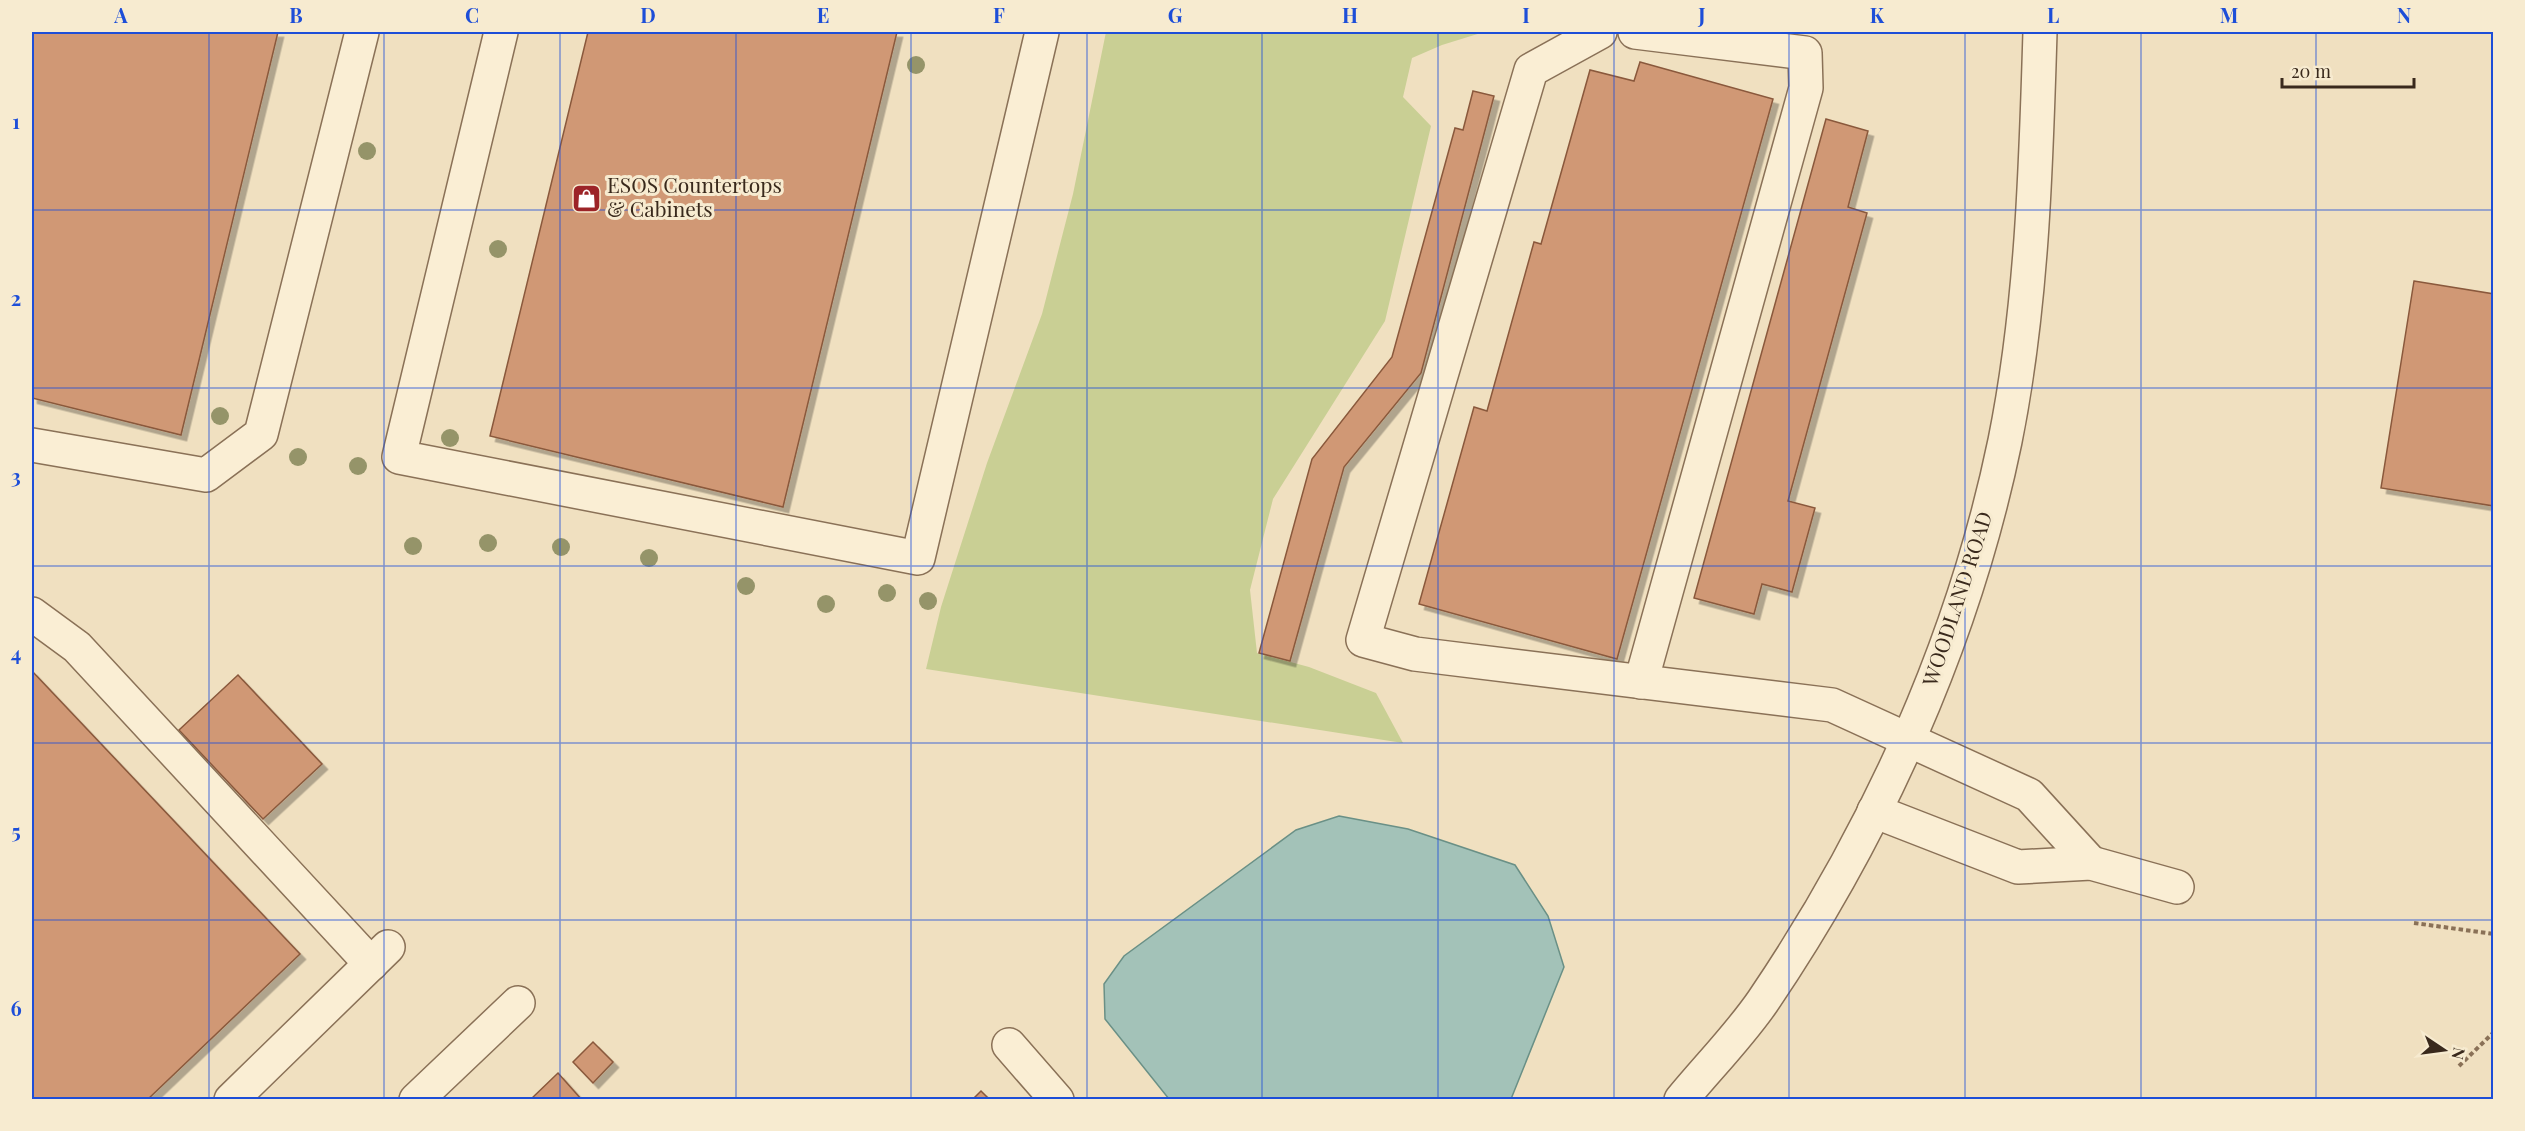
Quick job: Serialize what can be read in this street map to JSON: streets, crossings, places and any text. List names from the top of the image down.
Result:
{
  "streets": {
    "street": ["WOODLAND ROAD"]
  },
  "places": {
    "shop": ["ESOS Countertops & Cabinets"]
  },
  "scale_bar": "20 m",
  "north": "right",
  "grid": {
    "columns": [
      "A",
      "B",
      "C",
      "D",
      "E",
      "F",
      "G",
      "H",
      "I",
      "J",
      "K",
      "L",
      "M",
      "N"
    ],
    "rows": [
      "1",
      "2",
      "3",
      "4",
      "5",
      "6"
    ]
  }
}
